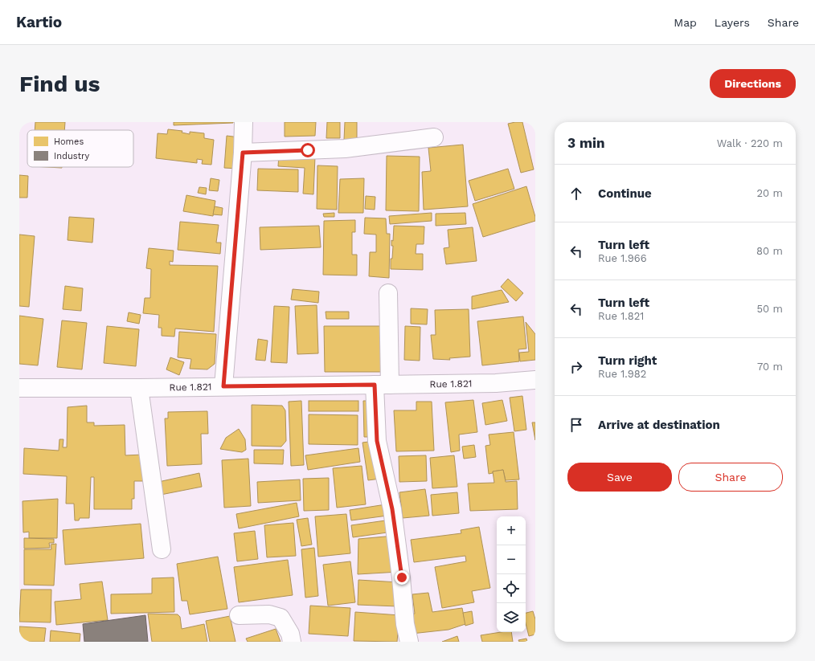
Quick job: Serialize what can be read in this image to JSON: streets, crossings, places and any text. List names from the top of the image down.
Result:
{
  "streets": {
    "street": ["Rue 1.821"]
  },
  "legend": ["Homes", "Industry"],
  "page": {
    "header": "Kartio",
    "nav": ["Map", "Layers", "Share"],
    "buttons": [
      "Directions",
      ["Save", "Share"]
    ],
    "title": "Find us",
    "heading": ["3 min", "Walk · 220 m"],
    "list": [
      ["Continue", "20 m"],
      ["Turn left", "Rue 1.966", "80 m"],
      ["Turn left", "Rue 1.821", "50 m"],
      ["Turn right", "Rue 1.982", "70 m"],
      "Arrive at destination"
    ],
    "map_buttons": ["+", "−"]
  }
}
